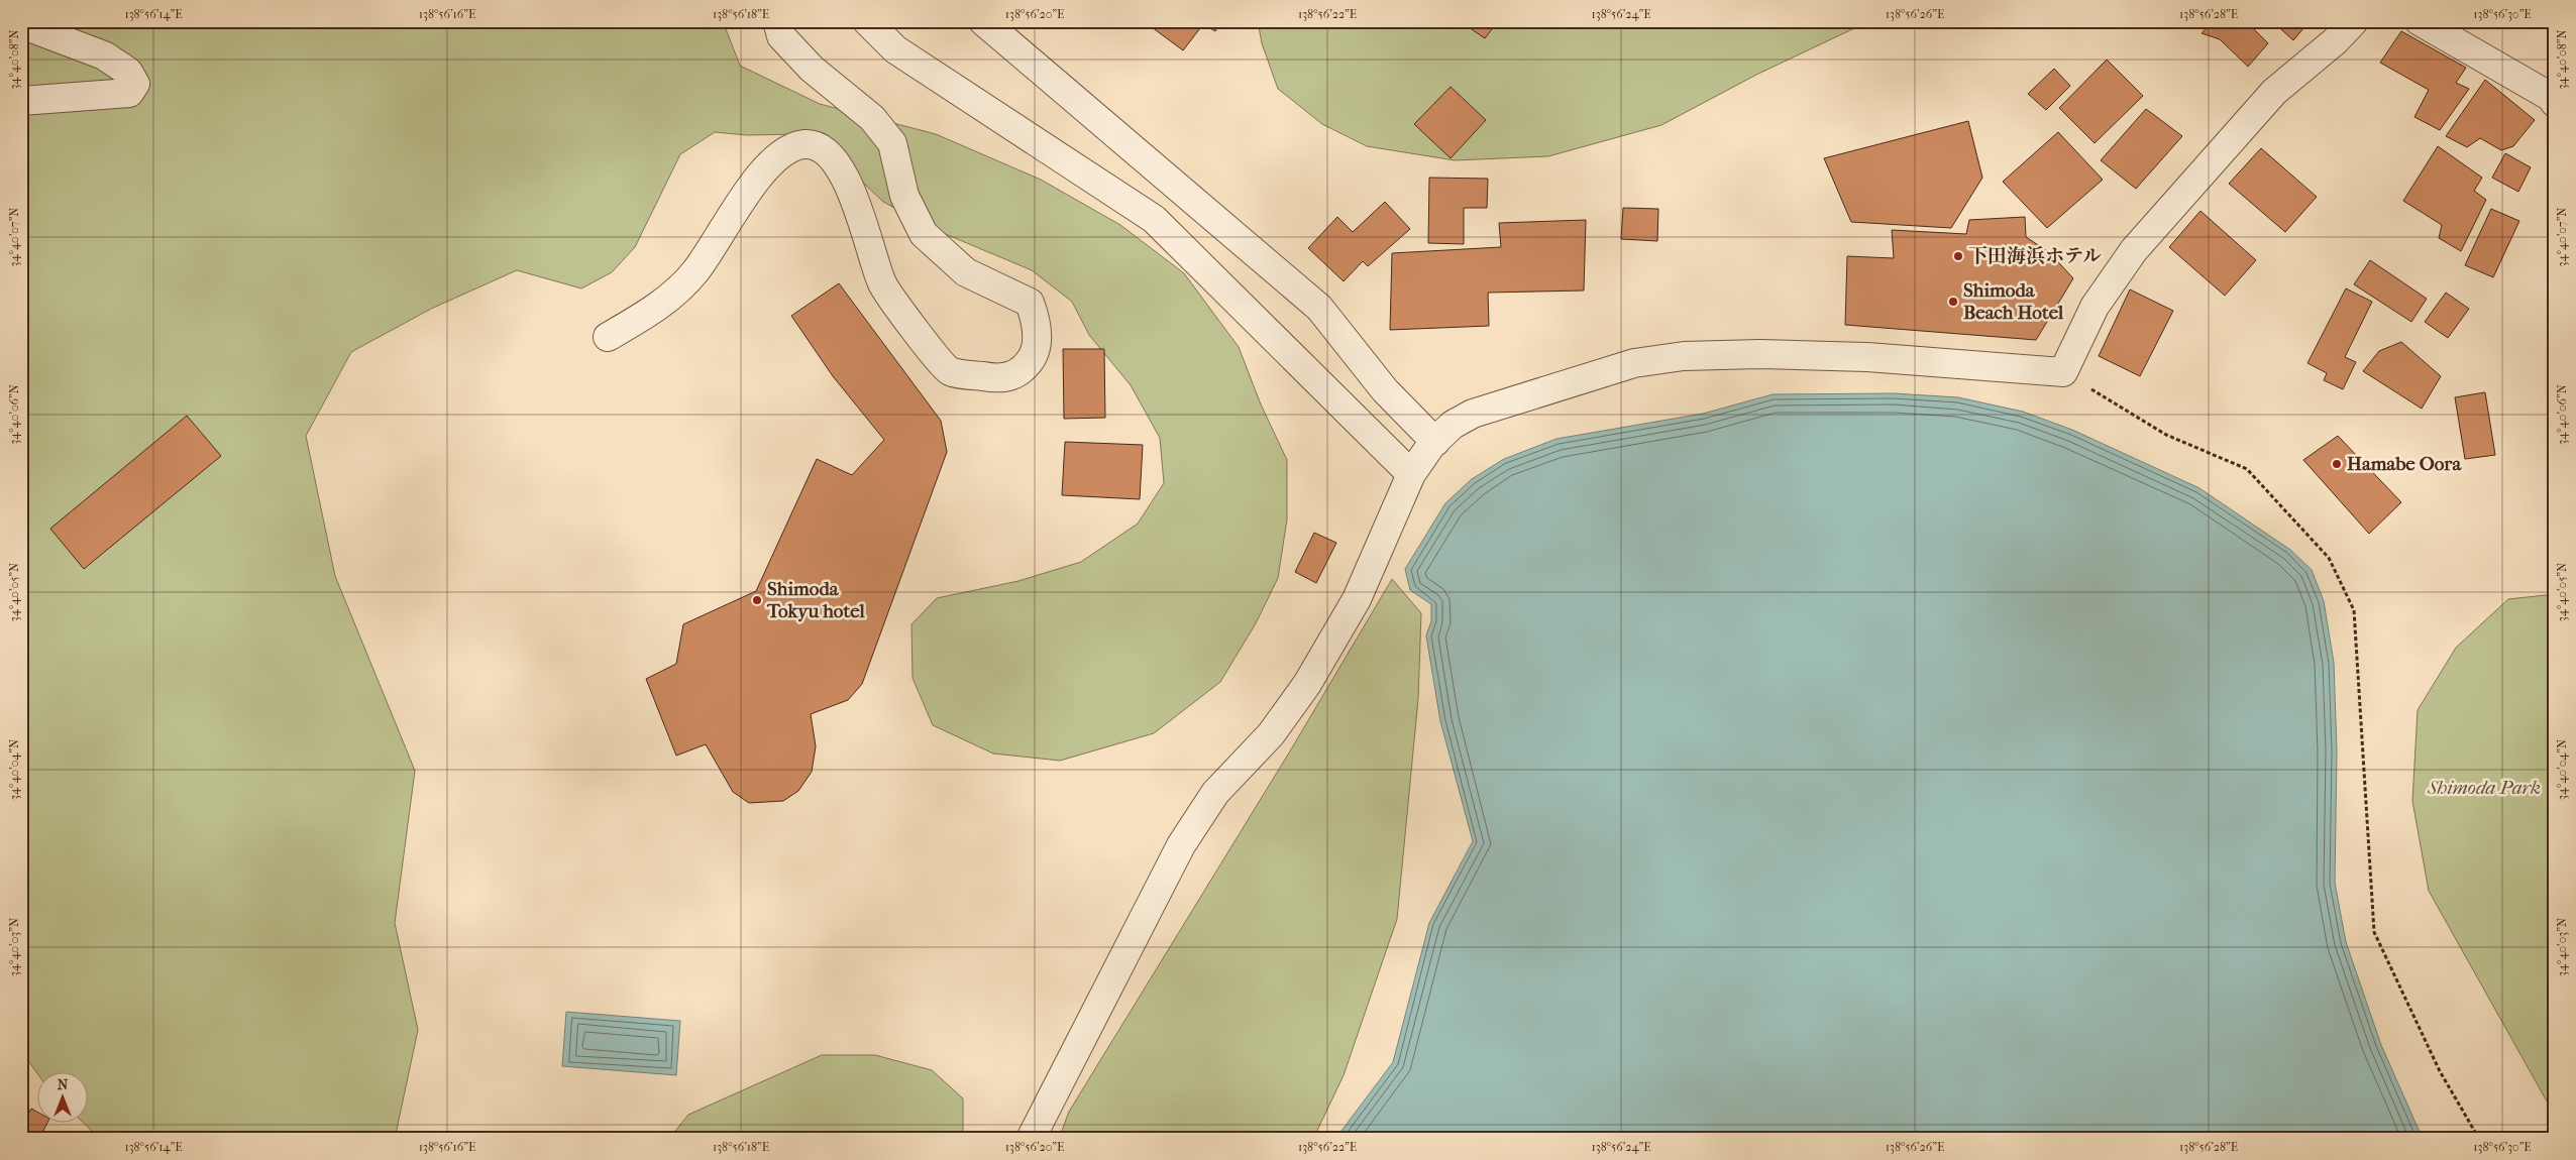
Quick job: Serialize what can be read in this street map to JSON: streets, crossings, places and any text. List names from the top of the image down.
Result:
{
  "parks": ["Shimoda Park"],
  "places": [
    "下田海浜ホテル",
    "Shimoda Beach Hotel",
    "Hamabe Oora",
    "Shimoda Tokyu hotel"
  ],
  "north": "top",
  "coordinates": [
    "138°56'14\"E",
    "138°56'16\"E",
    "138°56'18\"E",
    "138°56'20\"E",
    "138°56'22\"E",
    "138°56'24\"E",
    "138°56'26\"E",
    "138°56'28\"E",
    "138°56'30\"E",
    "34°40'08\"N",
    "34°40'07\"N",
    "34°40'06\"N",
    "34°40'05\"N",
    "34°40'04\"N",
    "34°40'03\"N"
  ]
}
